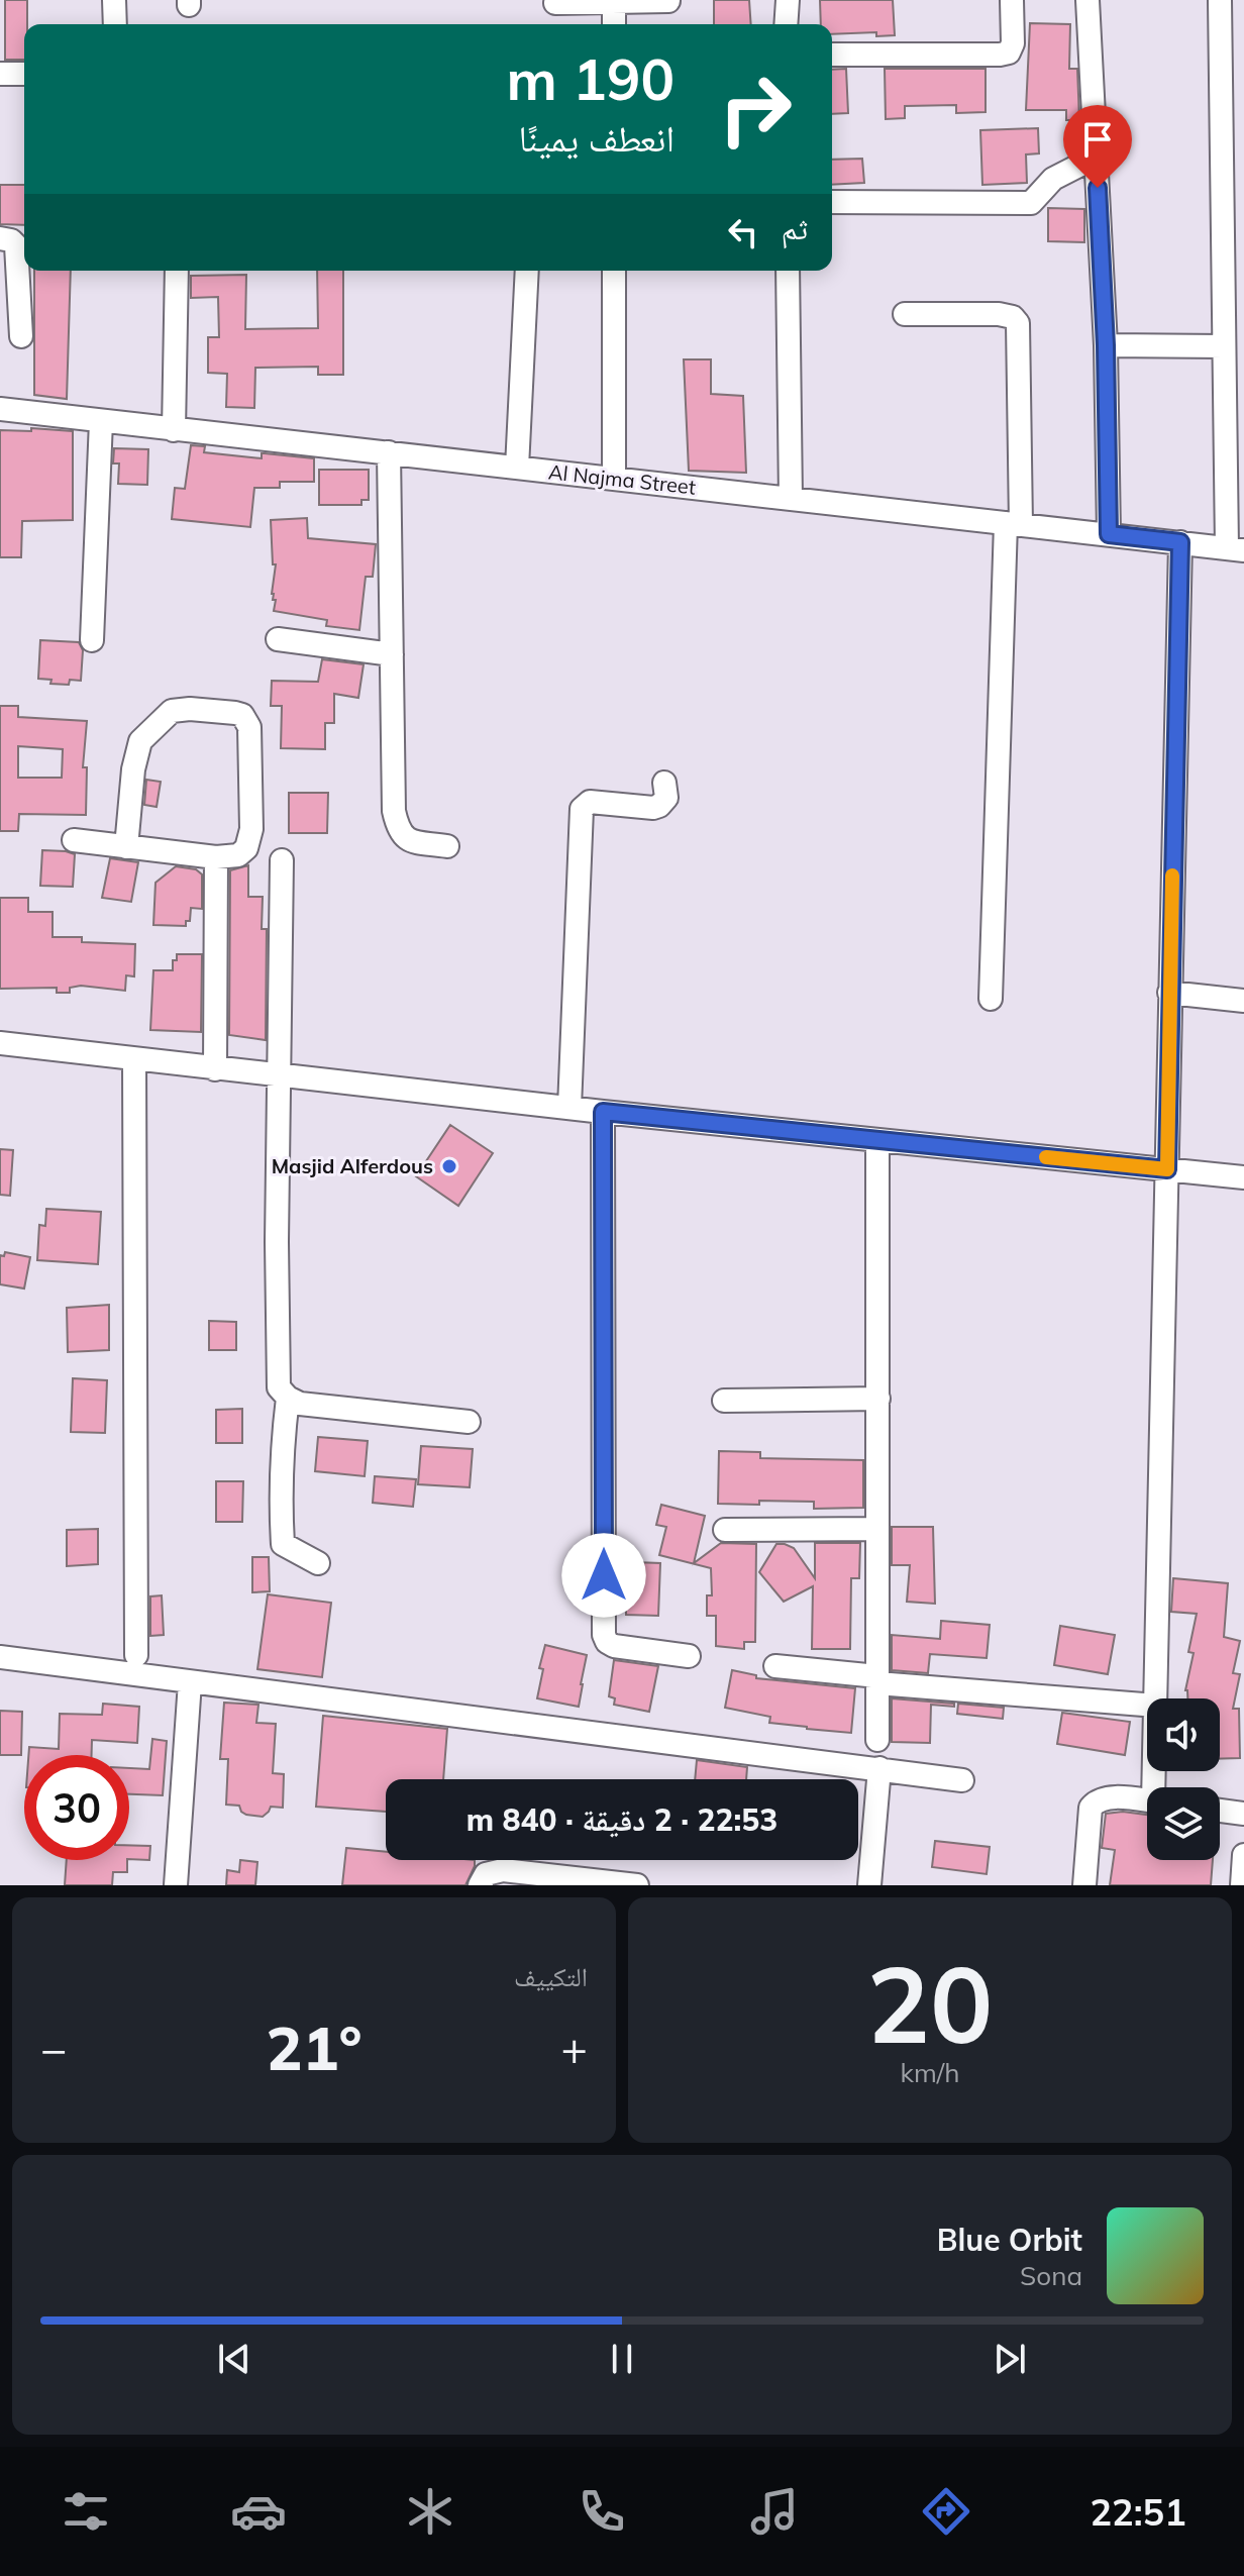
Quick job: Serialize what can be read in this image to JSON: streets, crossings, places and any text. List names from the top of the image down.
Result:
{
  "streets": {
    "street": ["Al Najma Street"]
  },
  "places": ["Masjid Alferdous"],
  "page": {
    "turn": ["190 m", "انعطف يمينًا"],
    "then": "ثم",
    "limit": "30",
    "trip": "22:53 · 2 دقيقة · 840 m",
    "tile": [
      ["20", "km/h"],
      "التكييف"
    ],
    "heat": ["−", "21°", "+"],
    "song": ["Blue Orbit", "Sona"],
    "tabs": "22:51"
  }
}
